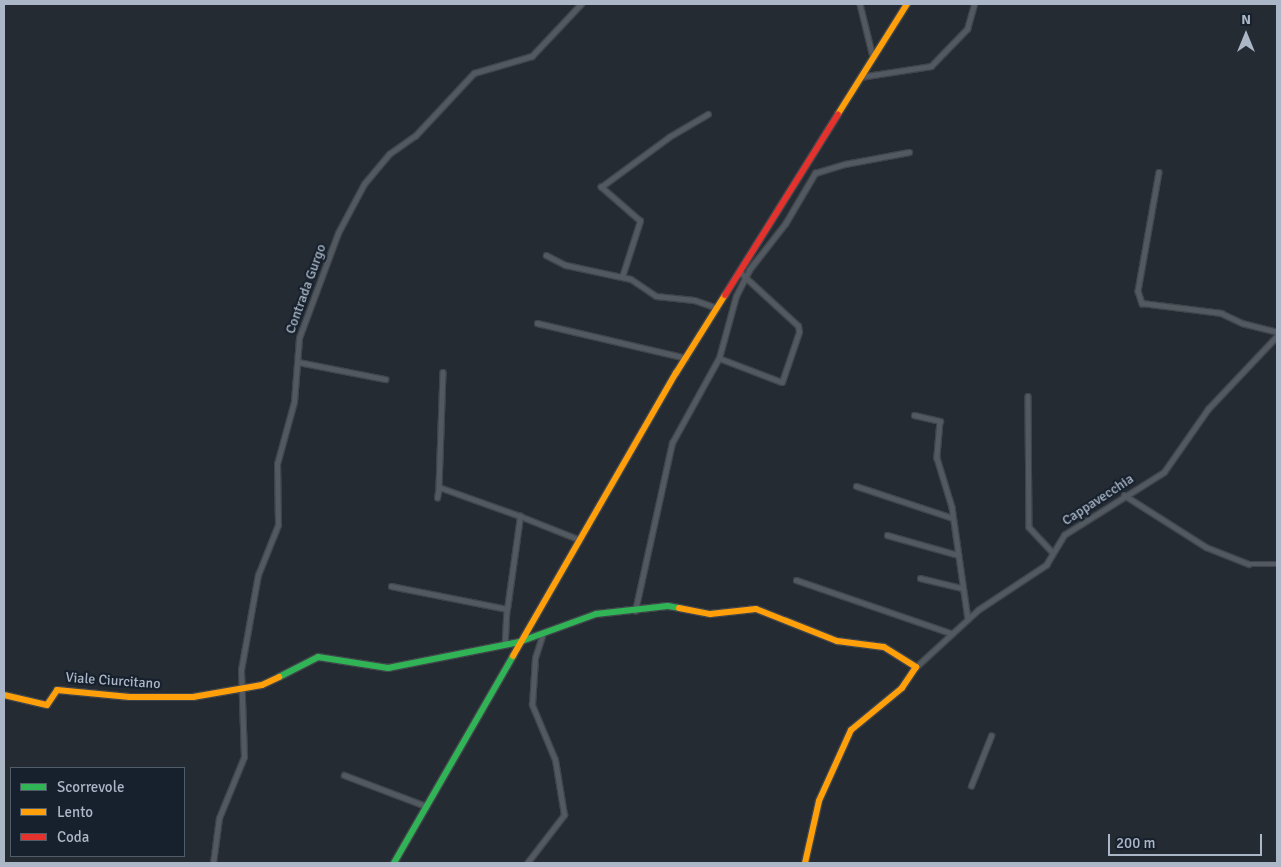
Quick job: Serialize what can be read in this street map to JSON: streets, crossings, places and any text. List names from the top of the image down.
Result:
{
  "streets": {
    "street": ["Contrada Gurgo", "Cappavecchia", "Viale Ciurcitano"]
  },
  "crossings": [
    ["Contrada Gurgo", "Viale Ciurcitano"],
    ["Cappavecchia", "Viale Ciurcitano"]
  ],
  "legend": ["Scorrevole", "Lento", "Coda"],
  "scale_bar": "200 m",
  "north": "top"
}
